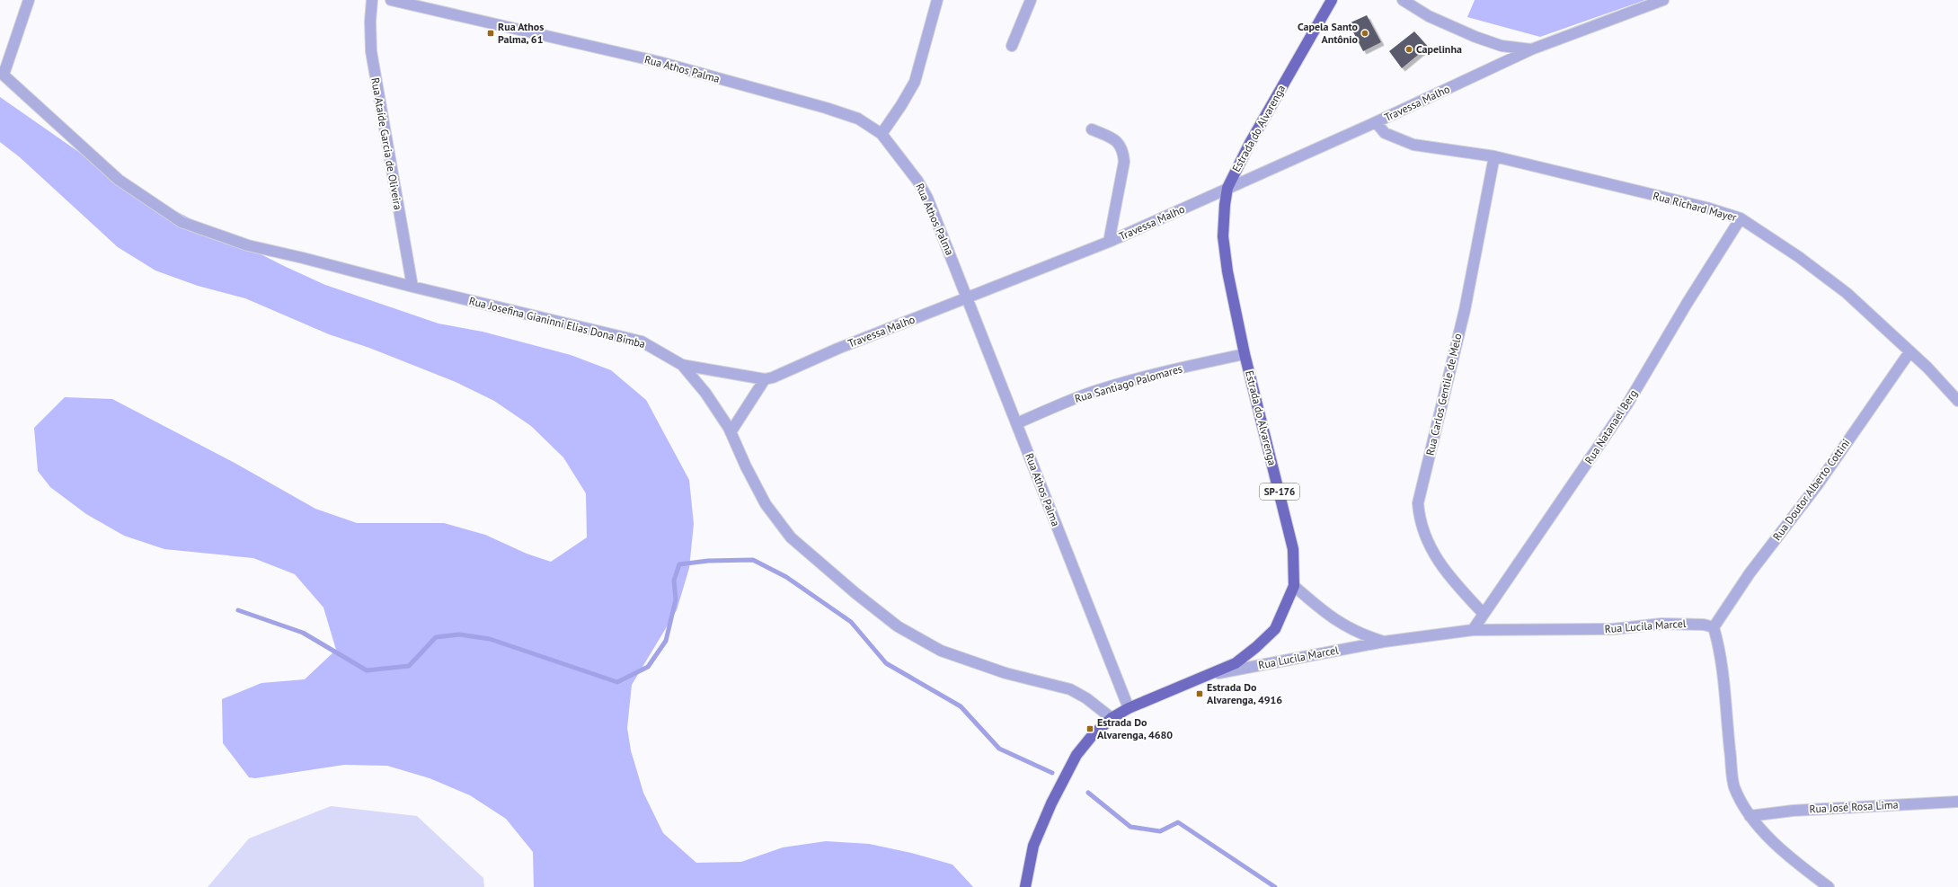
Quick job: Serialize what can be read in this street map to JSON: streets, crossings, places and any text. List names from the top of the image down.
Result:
{
  "streets": {
    "main road": ["Estrada do Alvarenga", "SP-176"],
    "street": [
      "Rua Athos Palma",
      "Travessa Malho",
      "Rua Ataíde Garcia de Oliveira",
      "Rua Richard Mayer",
      "Rua Josefina Gianinni Elias Dona Bimba",
      "Rua Santiago Palomares",
      "Rua Carlos Gentile de Melo",
      "Rua Natanael Berg",
      "Rua Doutor Alberto Cottini",
      "Rua Lucila Marcel",
      "Rua José Rosa Lima"
    ]
  },
  "crossings": [
    ["Rua Athos Palma", "Travessa Malho"],
    ["Rua Athos Palma", "Estrada do Alvarenga"],
    ["Rua Athos Palma", "Rua Santiago Palomares"],
    ["Travessa Malho", "Estrada do Alvarenga"],
    ["Travessa Malho", "Rua Richard Mayer"],
    ["Estrada do Alvarenga", "Rua Josefina Gianinni Elias Dona Bimba"],
    ["Estrada do Alvarenga", "Rua Santiago Palomares"],
    ["Estrada do Alvarenga", "Rua Lucila Marcel"],
    ["Rua Ataíde Garcia de Oliveira", "Rua Josefina Gianinni Elias Dona Bimba"],
    ["Rua Richard Mayer", "Rua Carlos Gentile de Melo"],
    ["Rua Richard Mayer", "Rua Natanael Berg"],
    ["Rua Richard Mayer", "Rua Doutor Alberto Cottini"],
    ["Rua Carlos Gentile de Melo", "Rua Natanael Berg"],
    ["Rua Natanael Berg", "Rua Lucila Marcel"],
    ["Rua Doutor Alberto Cottini", "Rua Lucila Marcel"]
  ],
  "places": {
    "transit": ["Rua Athos Palma, 61", "Estrada Do Alvarenga, 4916", "Estrada Do Alvarenga, 4680"],
    "other": ["Capela Santo Antônio", "Capelinha"]
  }
}
